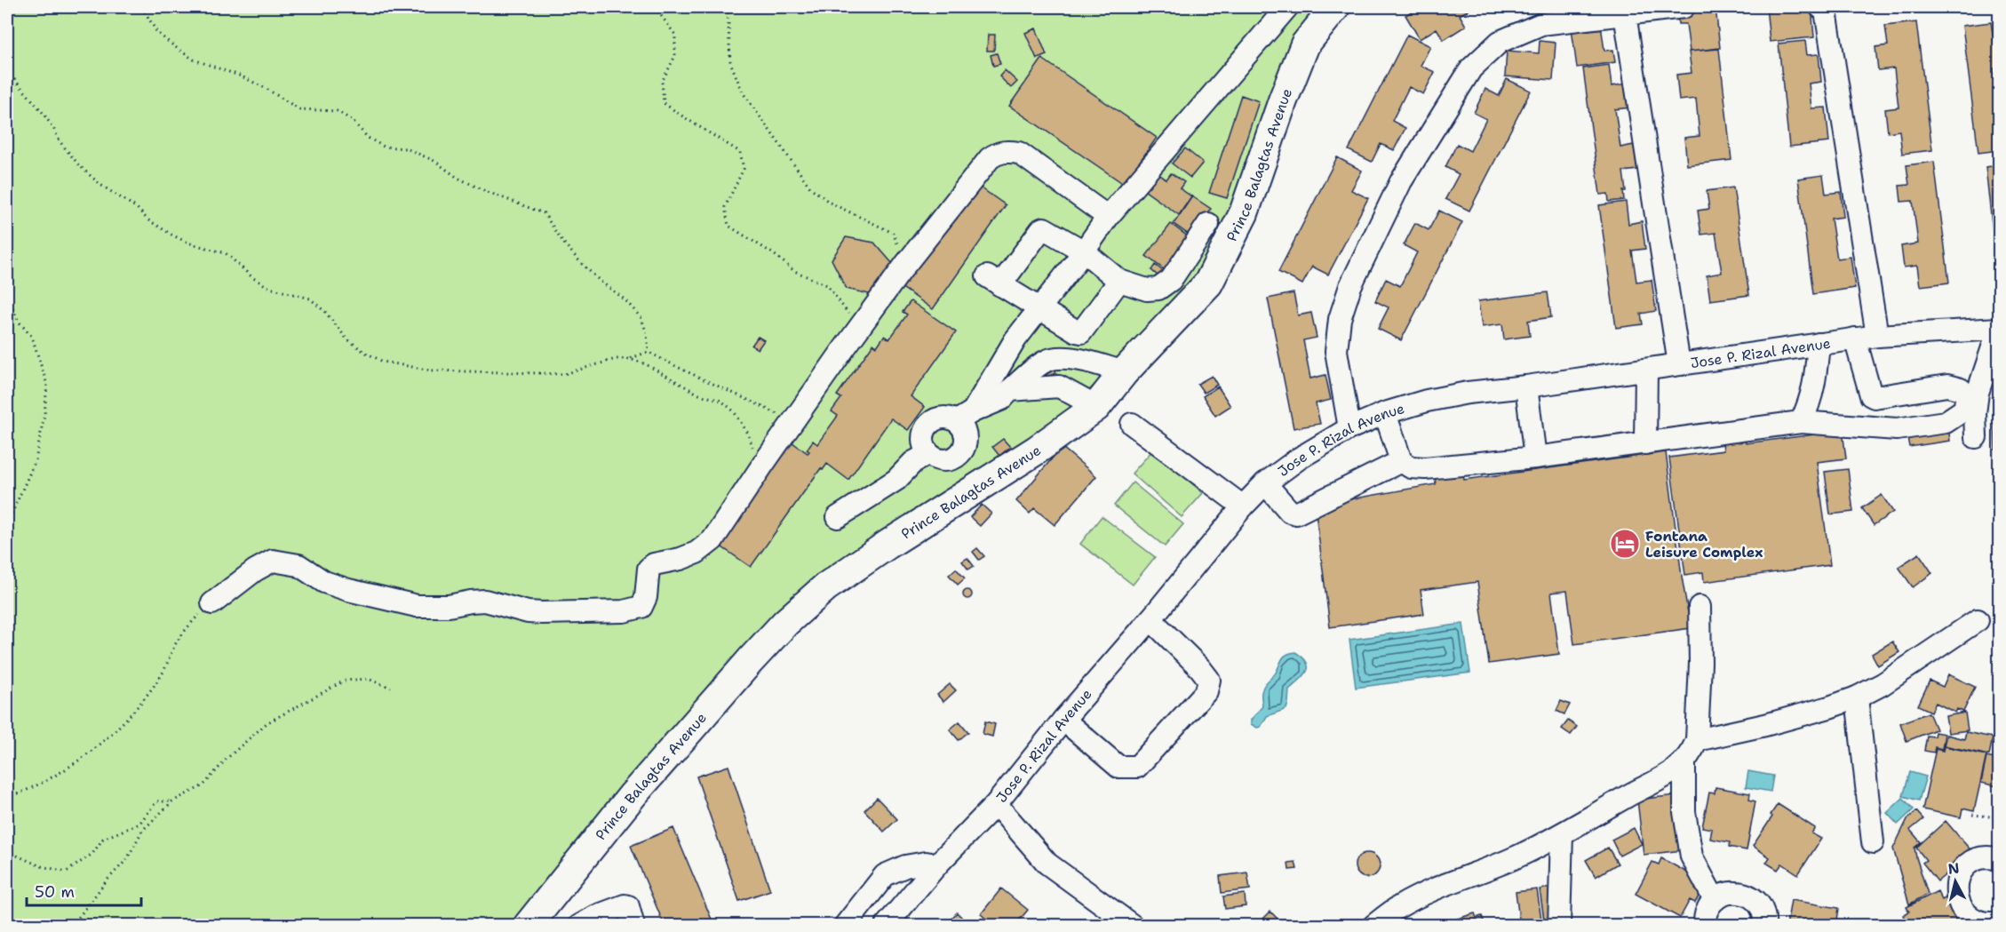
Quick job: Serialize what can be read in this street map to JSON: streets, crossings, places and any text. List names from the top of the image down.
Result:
{
  "streets": {
    "main road": ["Prince Balagtas Avenue"],
    "street": ["Jose P. Rizal Avenue"]
  },
  "places": {
    "hotel": ["Fontana Leisure Complex"]
  },
  "scale_bar": "50 m",
  "north": "top"
}
